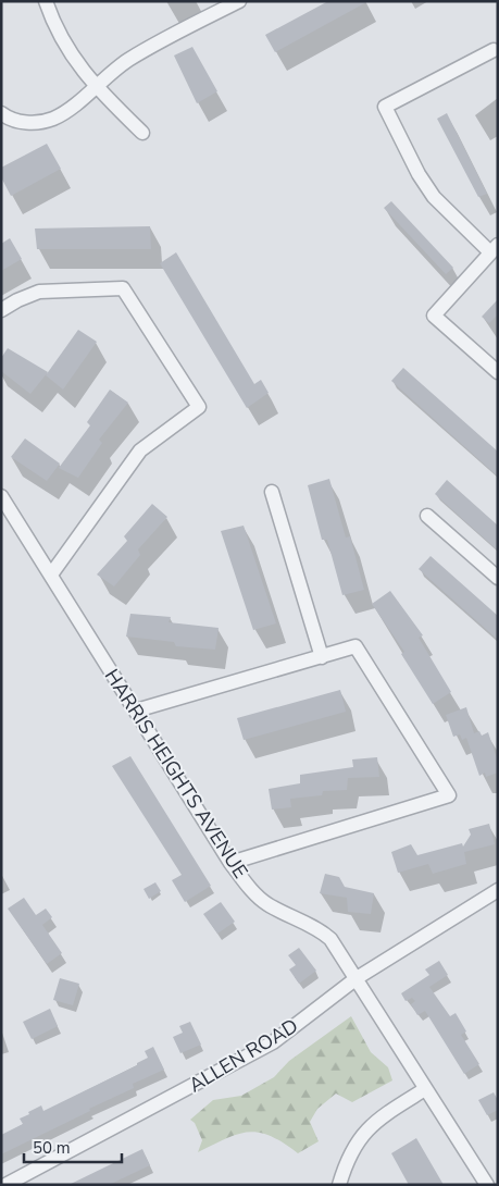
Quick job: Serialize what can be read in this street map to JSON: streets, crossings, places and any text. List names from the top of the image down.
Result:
{
  "streets": {
    "street": ["HARRIS HEIGHTS AVENUE", "ALLEN ROAD"]
  },
  "crossings": [
    ["HARRIS HEIGHTS AVENUE", "ALLEN ROAD"]
  ],
  "scale_bar": "50 m"
}
